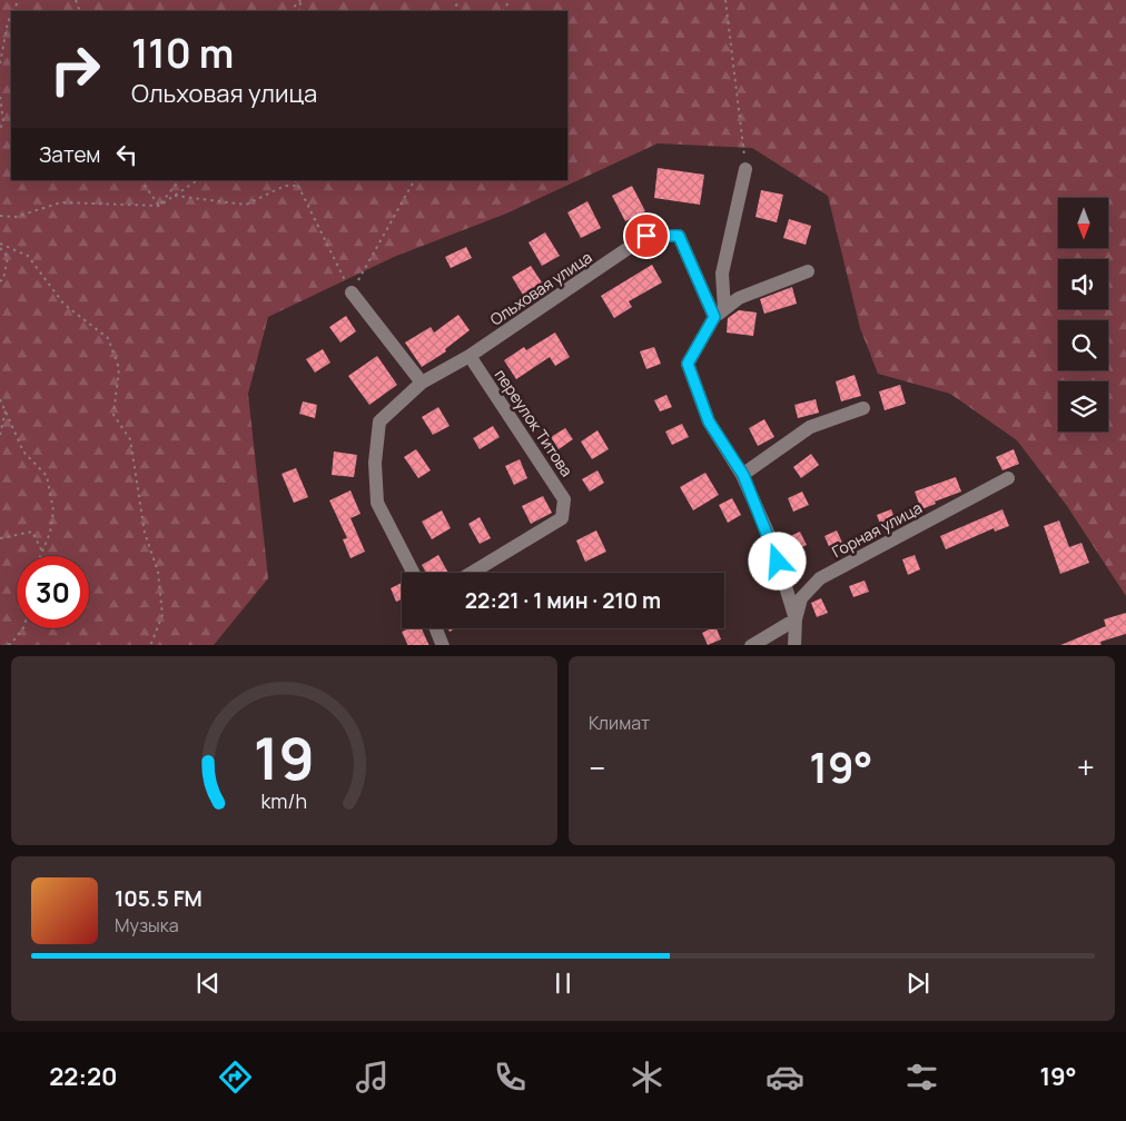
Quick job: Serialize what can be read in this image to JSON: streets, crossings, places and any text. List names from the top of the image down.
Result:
{
  "streets": {
    "street": ["Ольховая улица", "переулок Титова", "Горная улица"]
  },
  "crossings": [
    ["Ольховая улица", "переулок Титова"]
  ],
  "north": "bottom",
  "page": {
    "turn": ["110 m", "Ольховая улица"],
    "then": "Затем",
    "limit": "30",
    "trip": "22:21 · 1 мин · 210 m",
    "tile": "Климат",
    "heat": ["−", "19°", "+"],
    "song": ["105.5 FM", "Музыка"],
    "tabs": ["22:20", "19°"],
    "gauge": ["19", "km/h"]
  }
}
